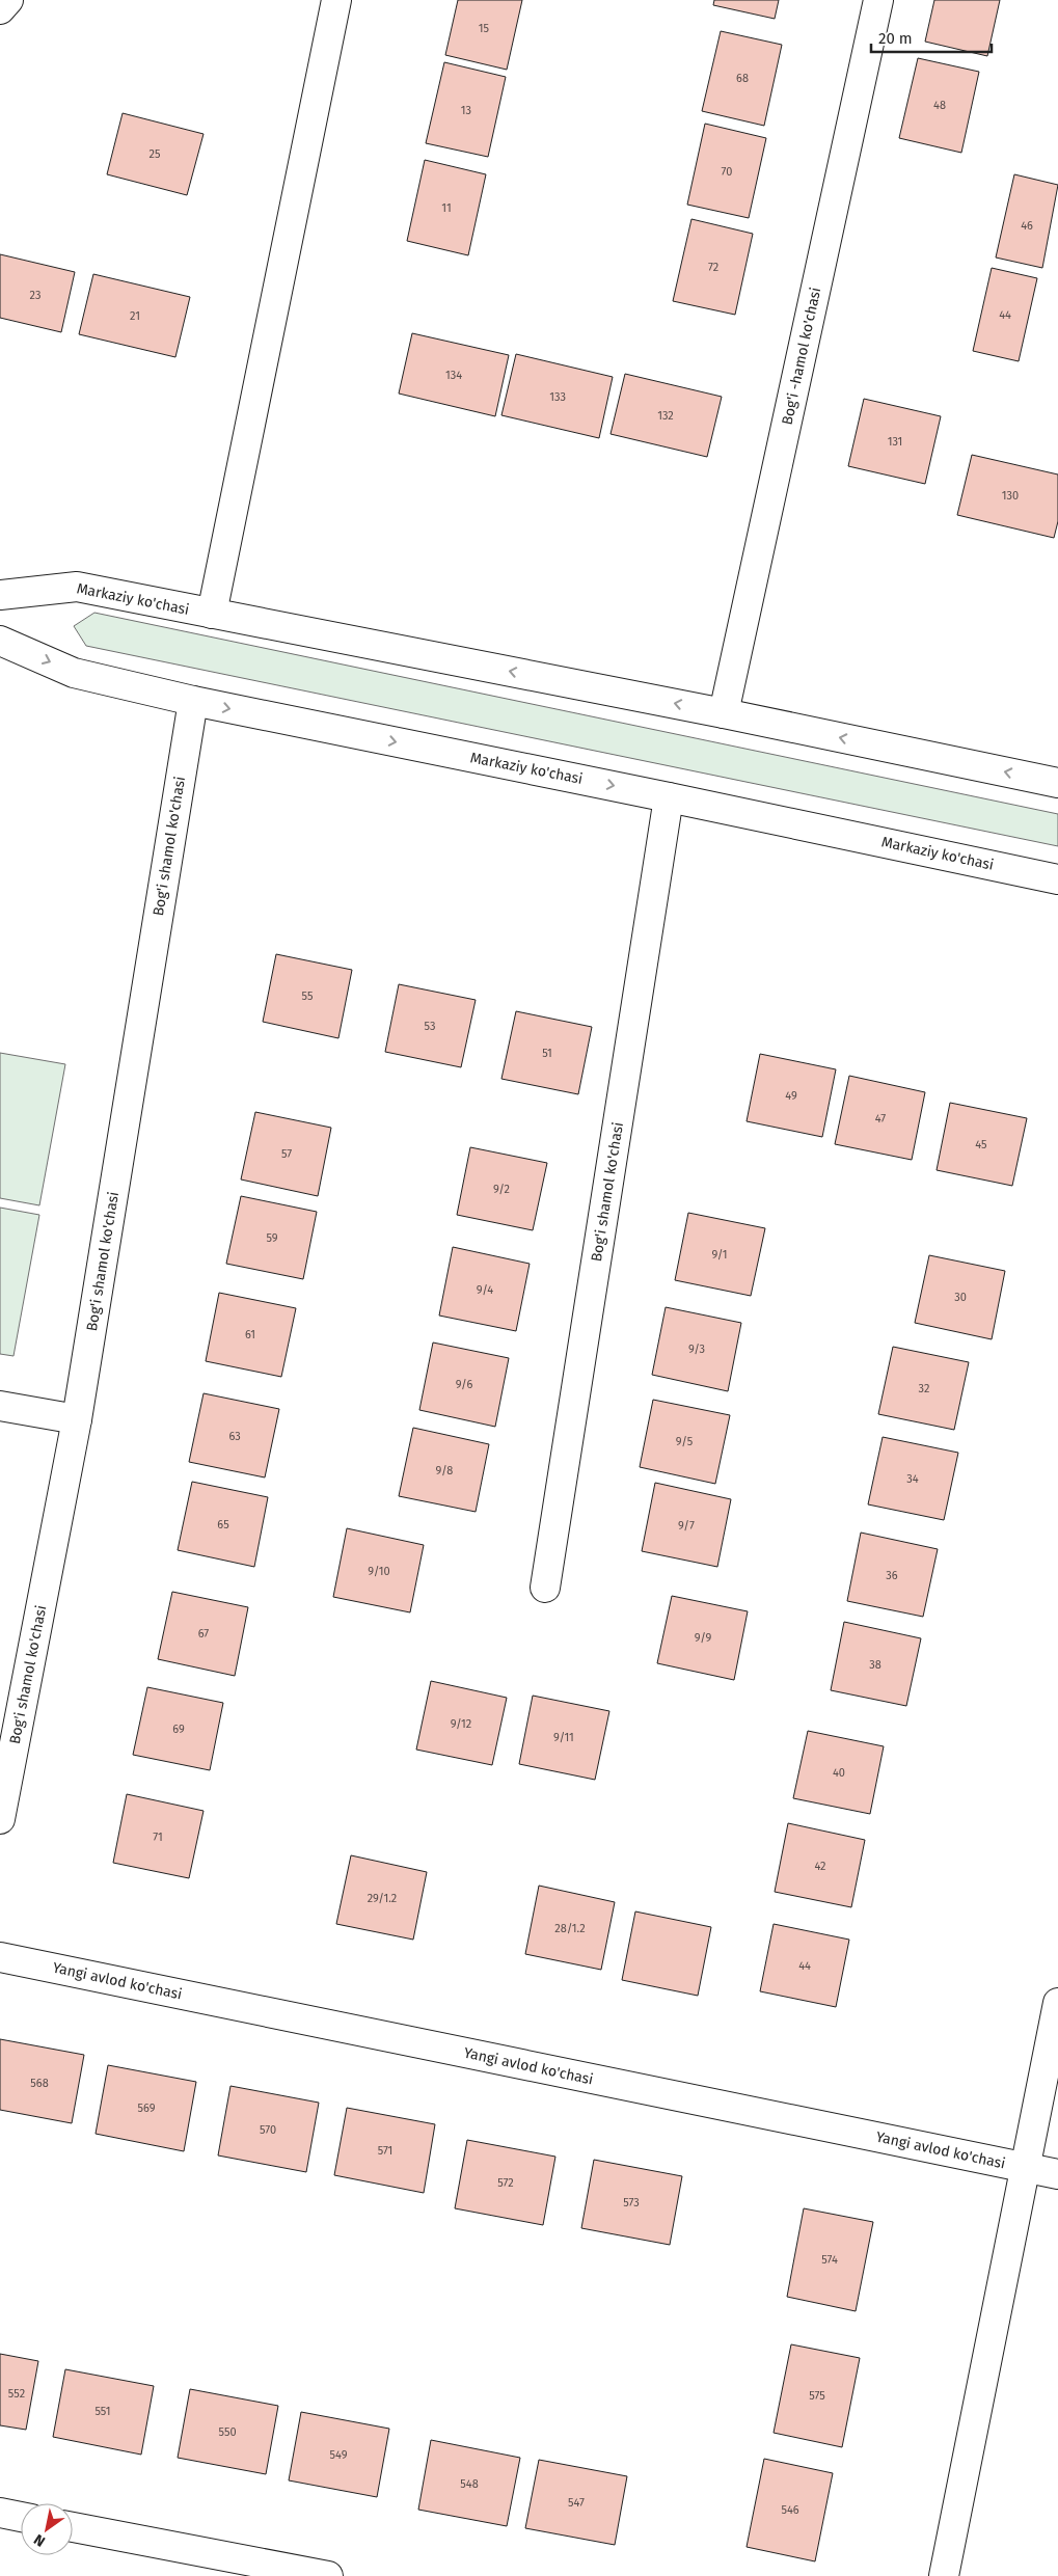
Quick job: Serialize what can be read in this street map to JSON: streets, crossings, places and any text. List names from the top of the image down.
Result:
{
  "streets": {
    "street": [
      "Bog'i -hamol ko'chasi",
      "Markaziy ko'chasi",
      "Bog'i shamol ko'chasi",
      "Yangi avlod ko'chasi"
    ]
  },
  "crossings": [
    ["Bog'i -hamol ko'chasi", "Markaziy ko'chasi"],
    ["Markaziy ko'chasi", "Bog'i shamol ko'chasi"]
  ],
  "house_numbers": [
    "15",
    "68",
    "48",
    "13",
    "25",
    "70",
    "11",
    "46",
    "72",
    "23",
    "44",
    "21",
    "134",
    "133",
    "132",
    "131",
    "130",
    "55",
    "53",
    "51",
    "49",
    "47",
    "45",
    "57",
    "9/2",
    "59",
    "9/1",
    "9/4",
    "30",
    "61",
    "9/3",
    "9/6",
    "32",
    "63",
    "9/5",
    "9/8",
    "34",
    "65",
    "9/7",
    "9/10",
    "36",
    "67",
    "9/9",
    "38",
    "9/12",
    "69",
    "9/11",
    "40",
    "71",
    "42",
    "29/1.2",
    "28/1.2",
    "44",
    "568",
    "569",
    "570",
    "571",
    "572",
    "573",
    "574",
    "552",
    "575",
    "551",
    "550",
    "549",
    "548",
    "547",
    "546"
  ],
  "scale_bar": "20 m",
  "north": "bottom left"
}
